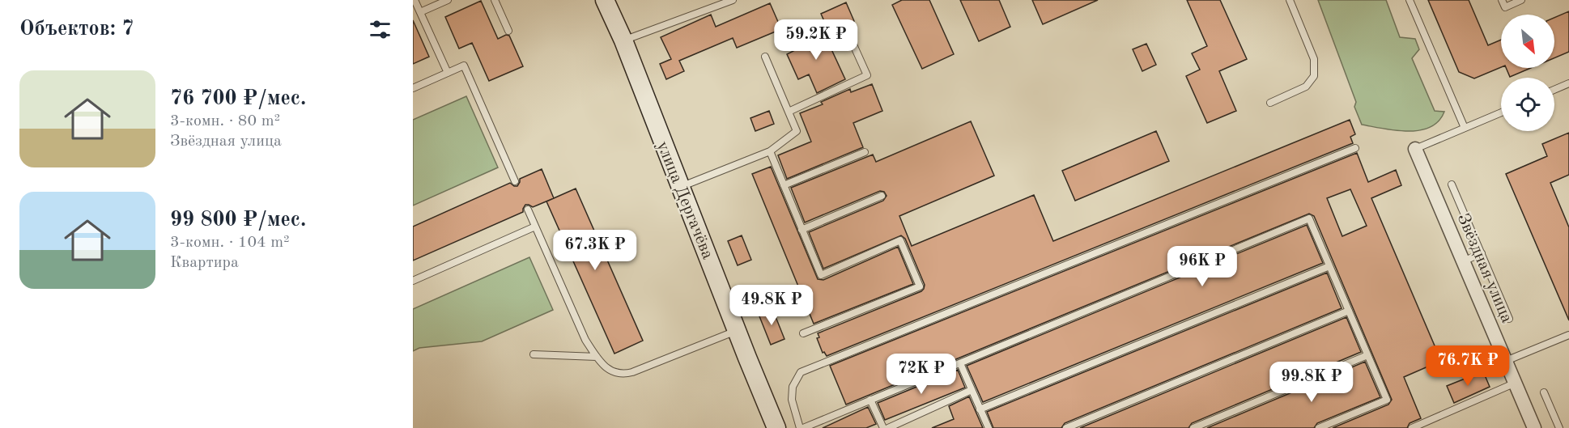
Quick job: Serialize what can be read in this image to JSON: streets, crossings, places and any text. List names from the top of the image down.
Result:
{
  "streets": {
    "street": ["улица Дергачёва", "Звёздная улица"]
  },
  "north": "bottom right",
  "page": {
    "heading": "Объектов: 7",
    "price": [
      "59.2K ₽",
      "67.3K ₽",
      "96K ₽",
      "49.8K ₽",
      "76.7K ₽",
      "72K ₽",
      "99.8K ₽"
    ],
    "list": [
      {
        "name": "76 700 ₽/мес.",
        "note": "3-комн. · 80 m² · Звёздная улица"
      },
      {
        "name": "99 800 ₽/мес.",
        "note": "3-комн. · 104 m² · Квартира"
      }
    ]
  }
}
